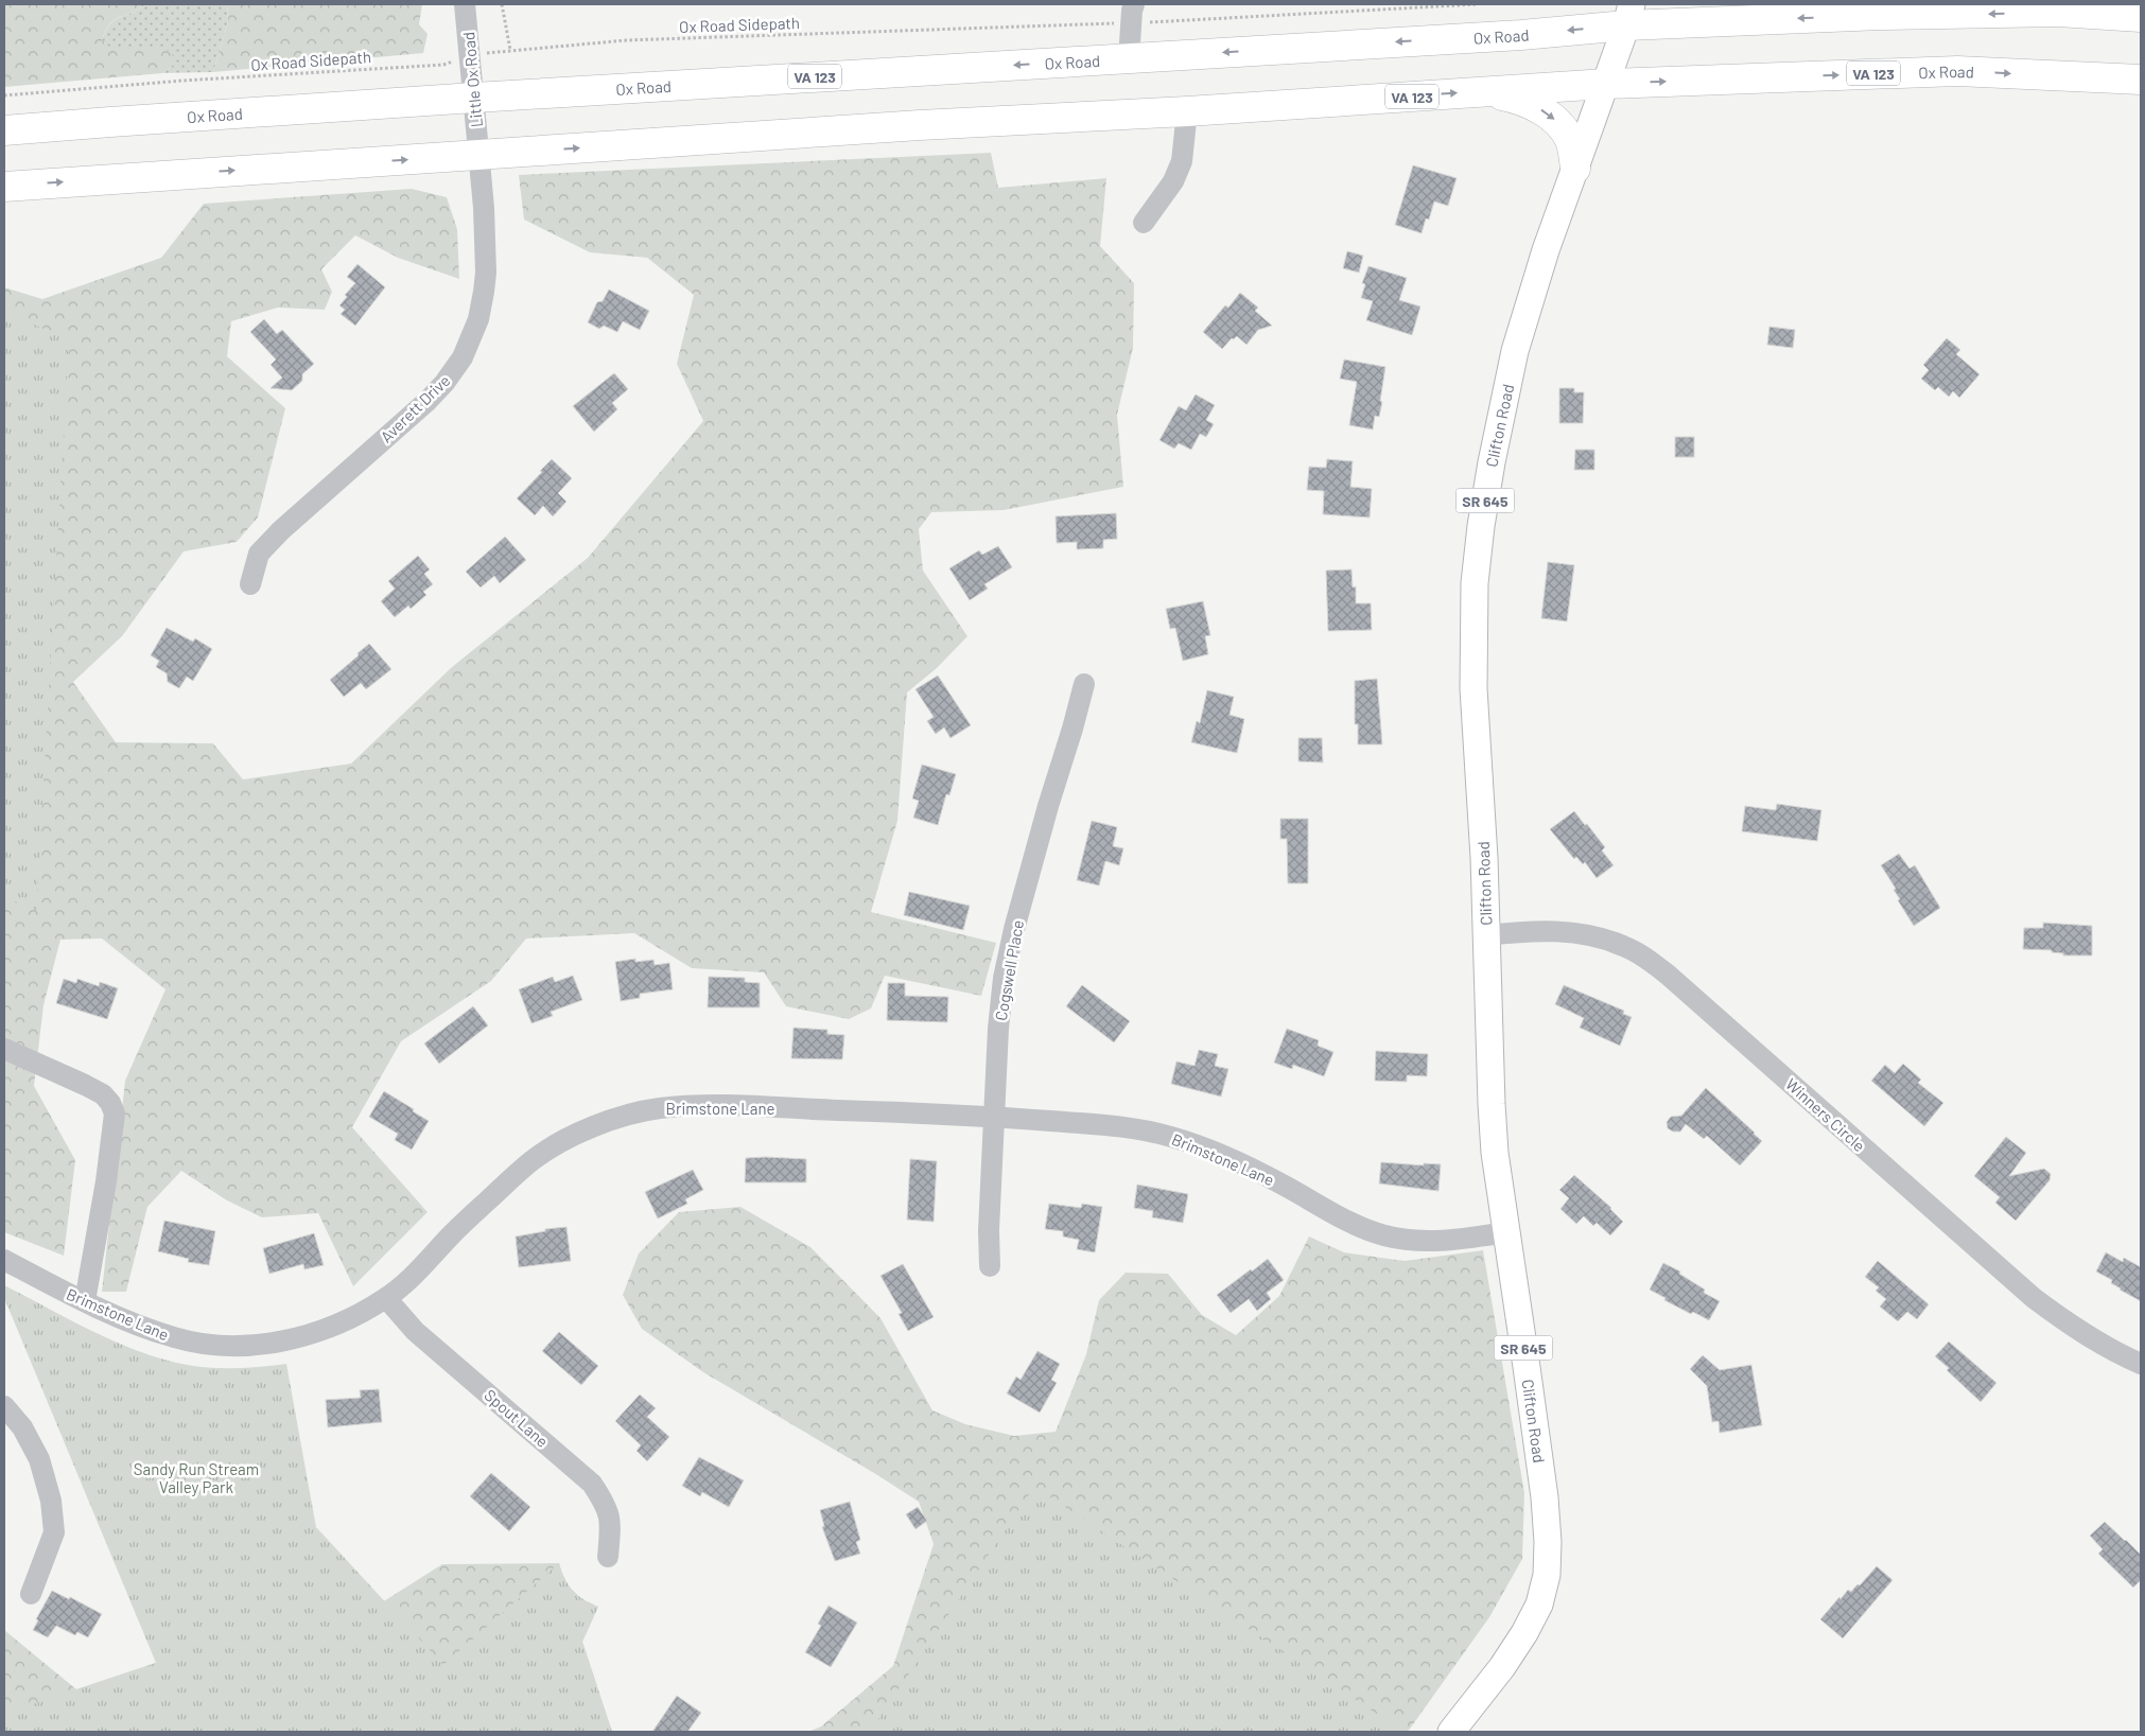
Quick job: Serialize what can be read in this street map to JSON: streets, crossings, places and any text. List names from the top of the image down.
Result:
{
  "streets": {
    "highway": ["Ox Road", "VA 123"],
    "main road": ["Clifton Road", "SR 645"],
    "street": [
      "Little Ox Road",
      "Averett Drive",
      "Cogswell Place",
      "Brimstone Lane",
      "Winners Circle",
      "Spout Lane"
    ],
    "path": ["Ox Road Sidepath"]
  },
  "crossings": [
    ["Ox Road Sidepath", "Little Ox Road"],
    ["Ox Road", "Little Ox Road"],
    ["Ox Road", "Averett Drive"],
    ["Ox Road", "Clifton Road"],
    ["Little Ox Road", "Averett Drive"],
    ["Clifton Road", "Brimstone Lane"],
    ["Clifton Road", "Winners Circle"],
    ["Cogswell Place", "Brimstone Lane"],
    ["Brimstone Lane", "Spout Lane"]
  ],
  "parks": ["Sandy Run Stream Valley Park"]
}
